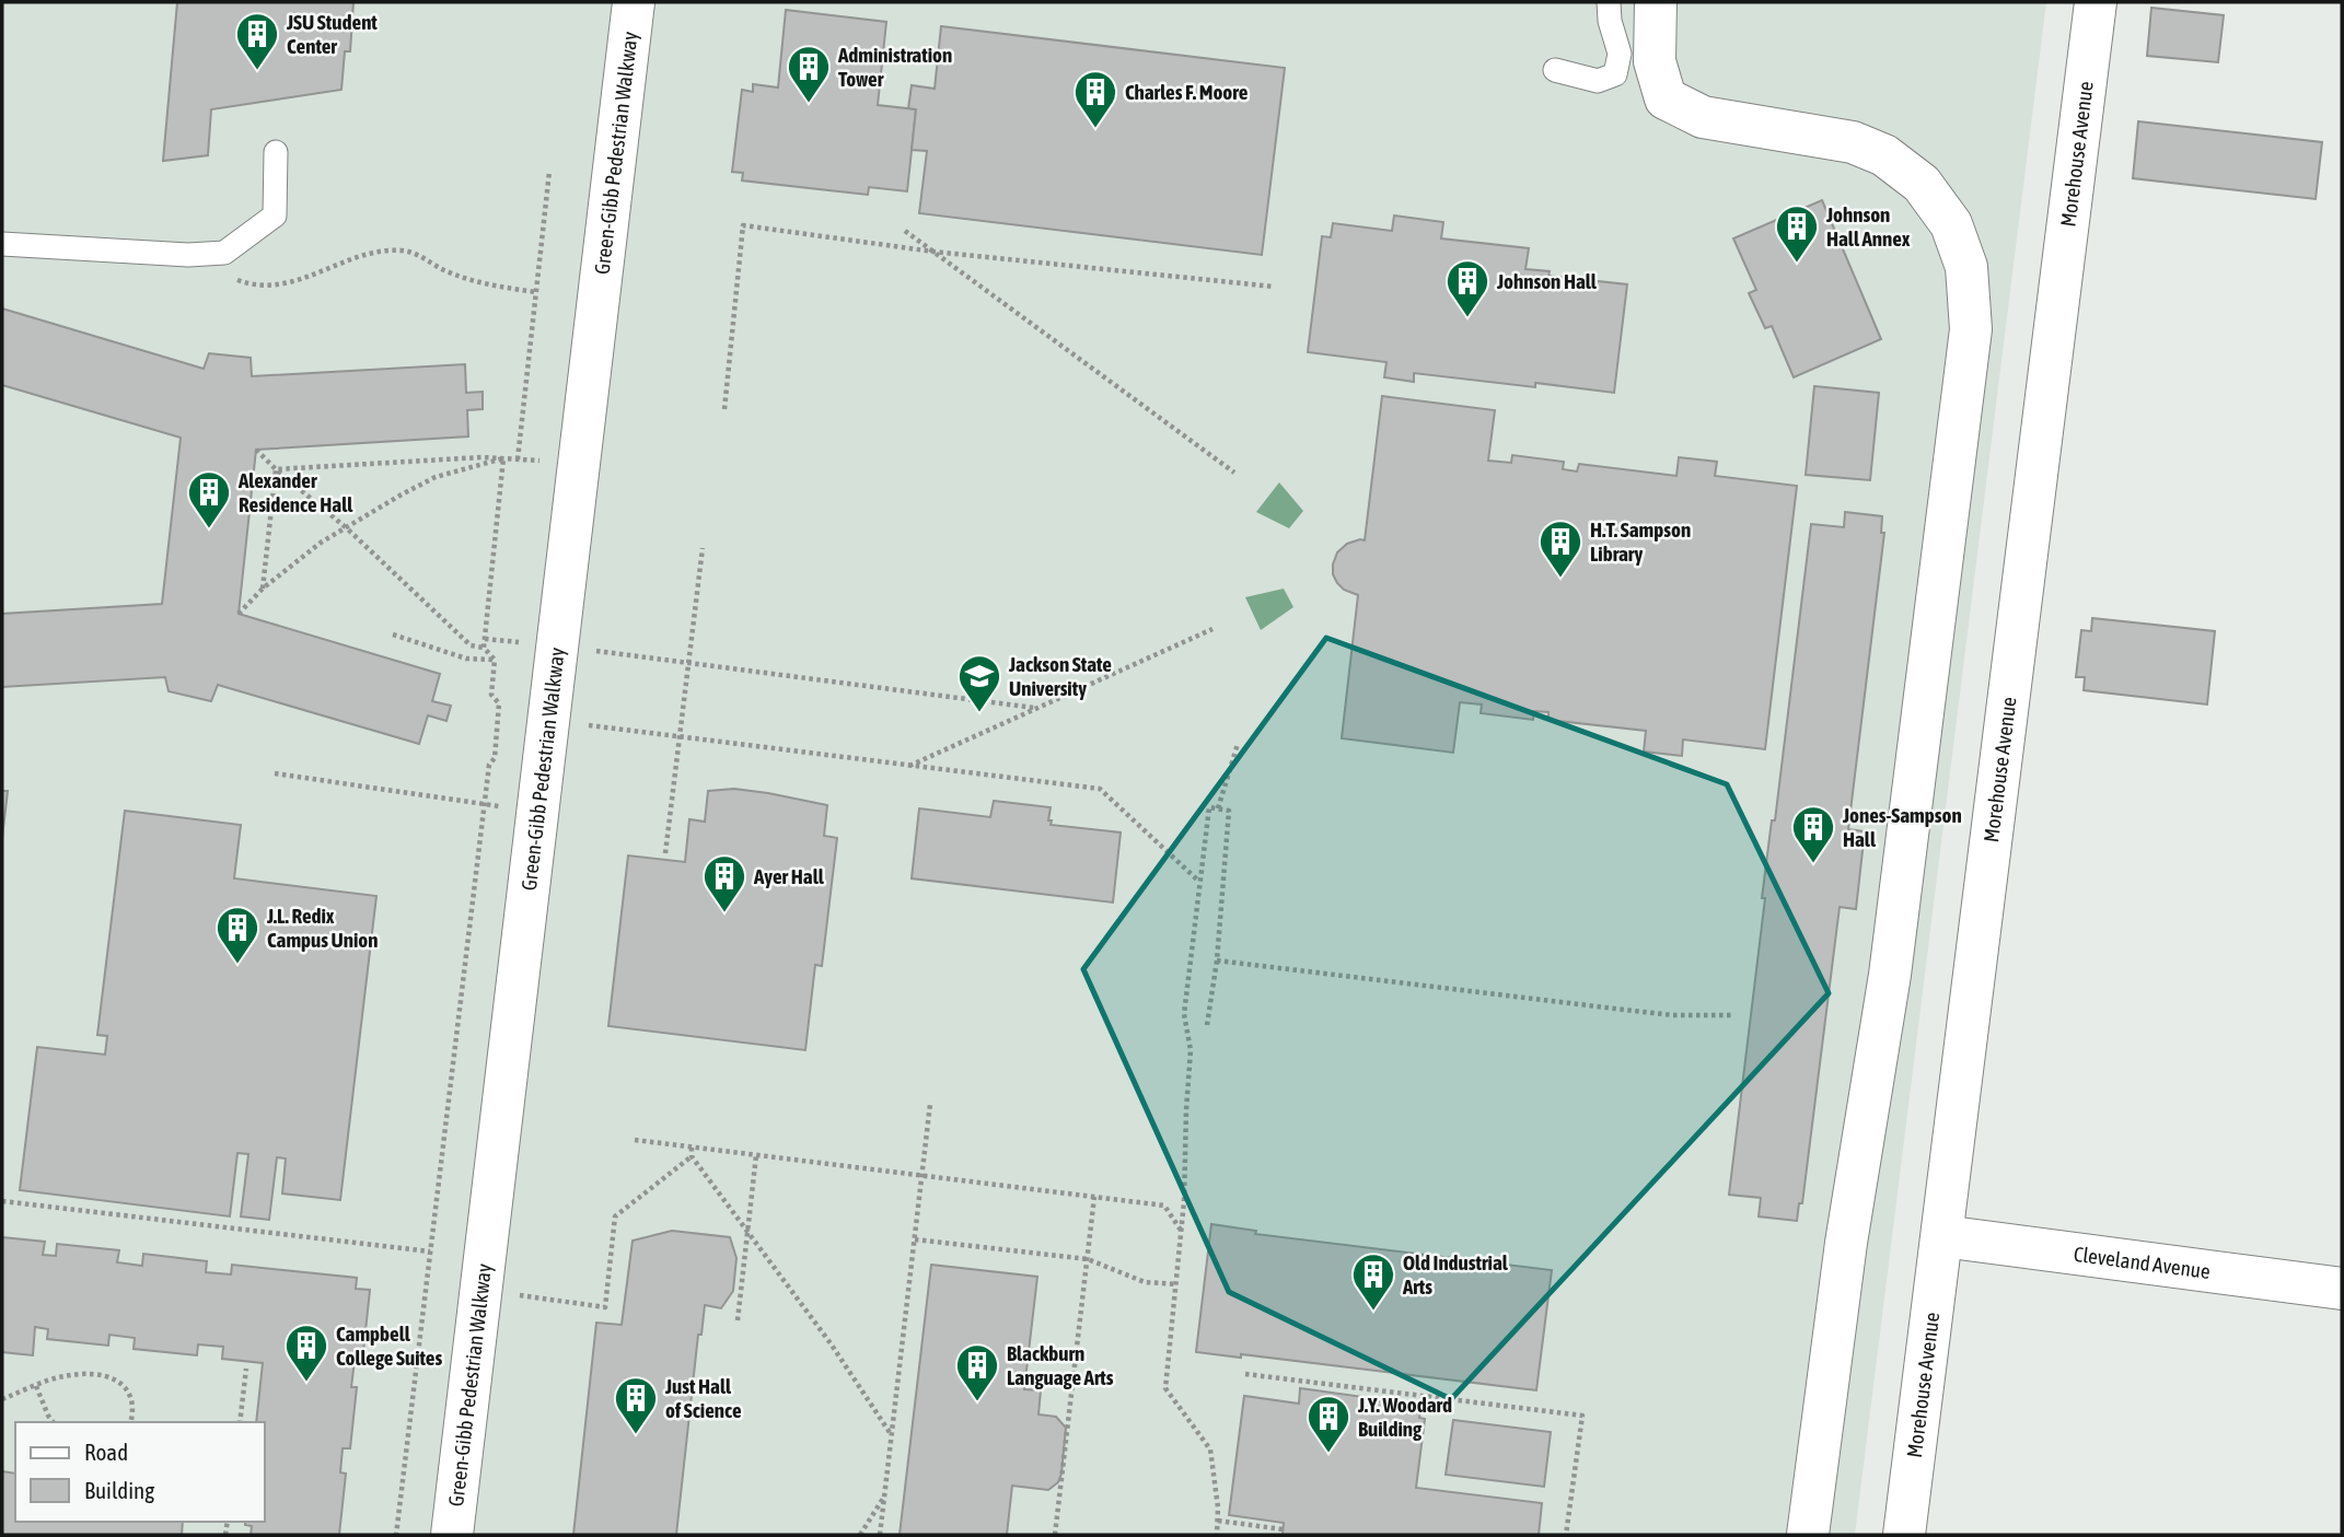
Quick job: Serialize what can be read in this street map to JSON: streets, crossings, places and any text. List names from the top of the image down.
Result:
{
  "streets": {
    "street": ["Green-Gibb Pedestrian Walkway", "Morehouse Avenue", "Cleveland Avenue"]
  },
  "crossings": [
    ["Morehouse Avenue", "Cleveland Avenue"]
  ],
  "places": {
    "building": [
      "JSU Student Center",
      "Administration Tower",
      "Charles F. Moore",
      "Johnson Hall Annex",
      "Johnson Hall",
      "Alexander Residence Hall",
      "H.T. Sampson Library",
      "Jones-Sampson Hall",
      "Ayer Hall",
      "J.L. Redix Campus Union",
      "Old Industrial Arts",
      "Campbell College Suites",
      "Blackburn Language Arts",
      "Just Hall of Science",
      "J.Y. Woodard Building"
    ],
    "school or university": ["Jackson State University"]
  },
  "legend": ["Road", "Building"]
}
